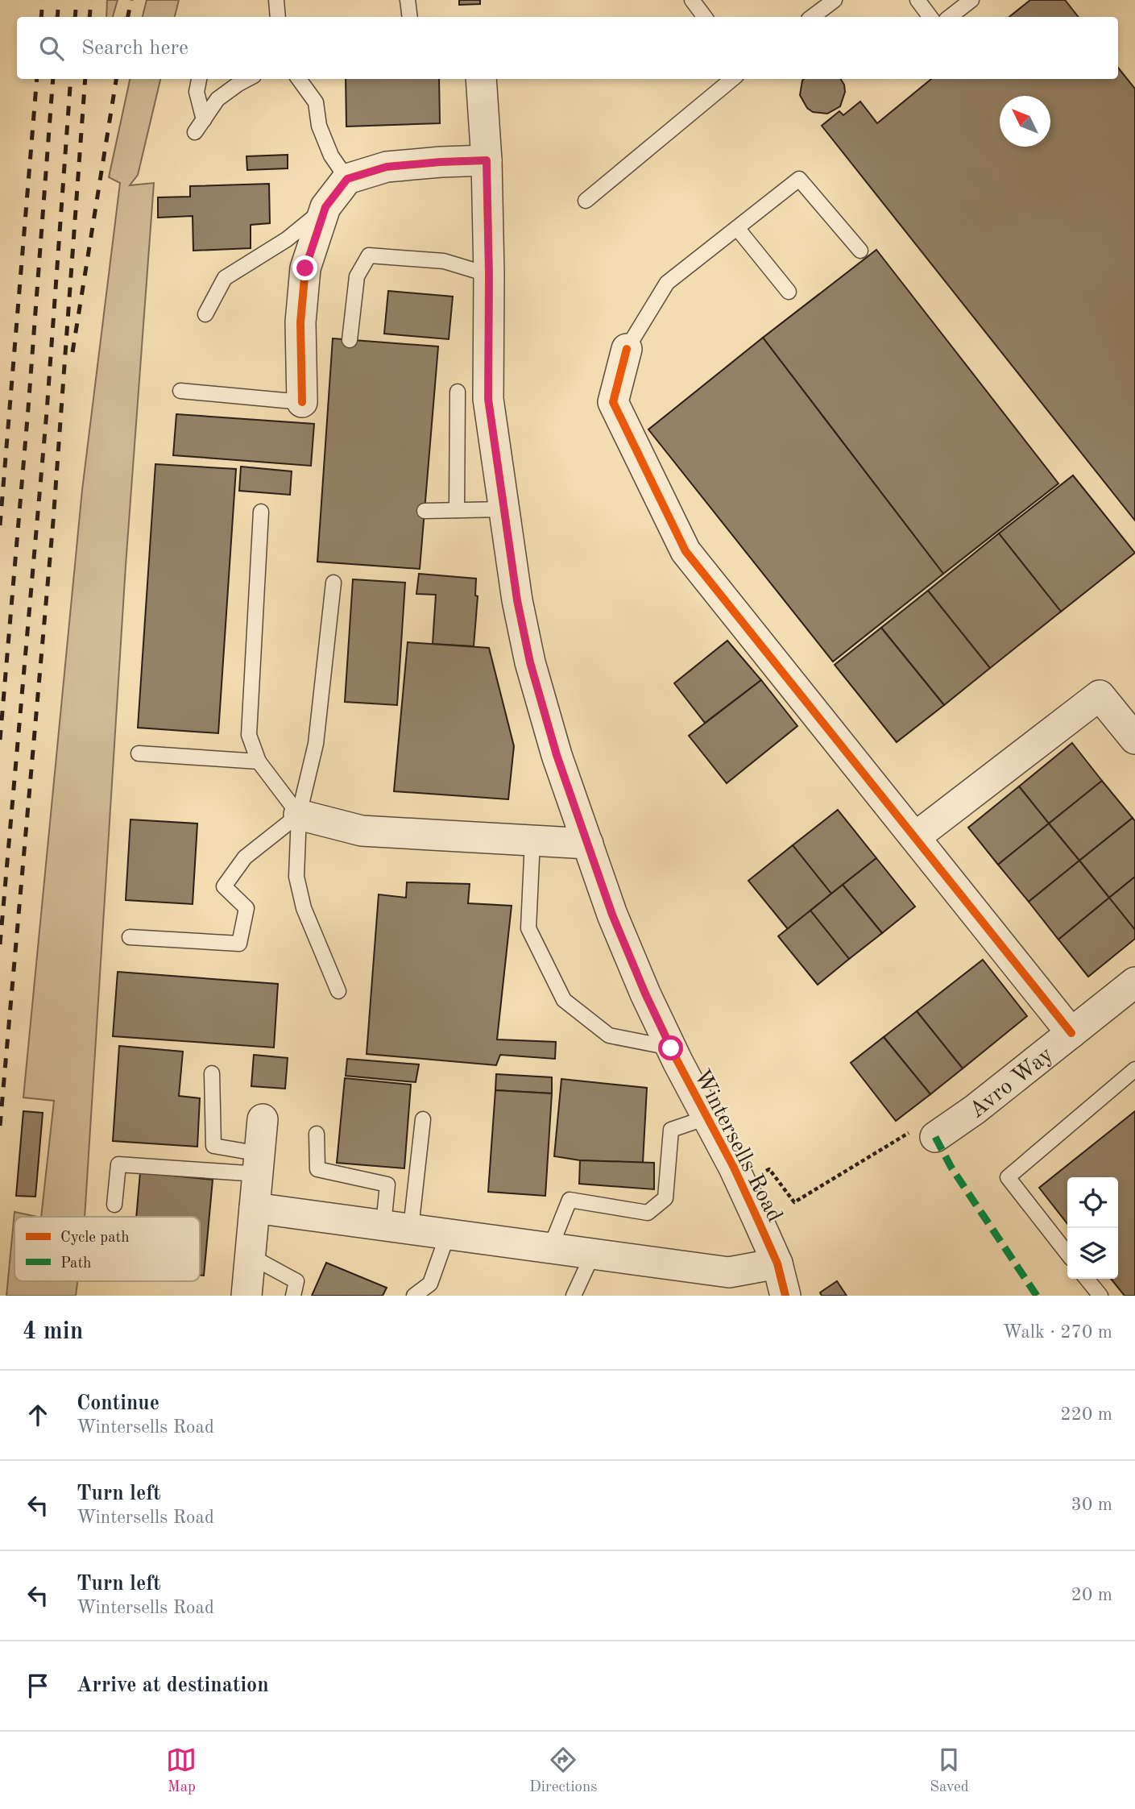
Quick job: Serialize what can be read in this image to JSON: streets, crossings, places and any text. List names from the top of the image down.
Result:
{
  "streets": {
    "street": ["Avro Way", "Wintersells Road"]
  },
  "legend": ["Cycle path", "Path"],
  "north": "top left",
  "page": {
    "search": "Search here",
    "heading": ["4 min", "Walk · 270 m"],
    "list": [
      ["Continue", "Wintersells Road", "220 m"],
      ["Turn left", "Wintersells Road", "30 m"],
      ["Turn left", "Wintersells Road", "20 m"],
      "Arrive at destination"
    ],
    "nav": ["Map", "Directions", "Saved"]
  }
}
